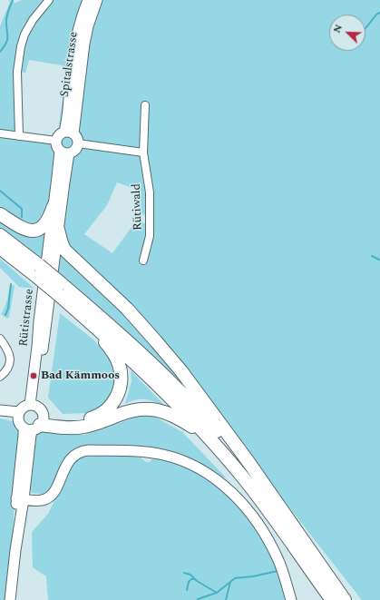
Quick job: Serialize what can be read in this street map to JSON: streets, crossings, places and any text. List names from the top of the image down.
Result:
{
  "streets": {
    "main road": ["Spitalstrasse", "Rütistrasse"],
    "street": ["Rütiwald"]
  },
  "places": ["Bad Kämmoos"],
  "north": "top left"
}
